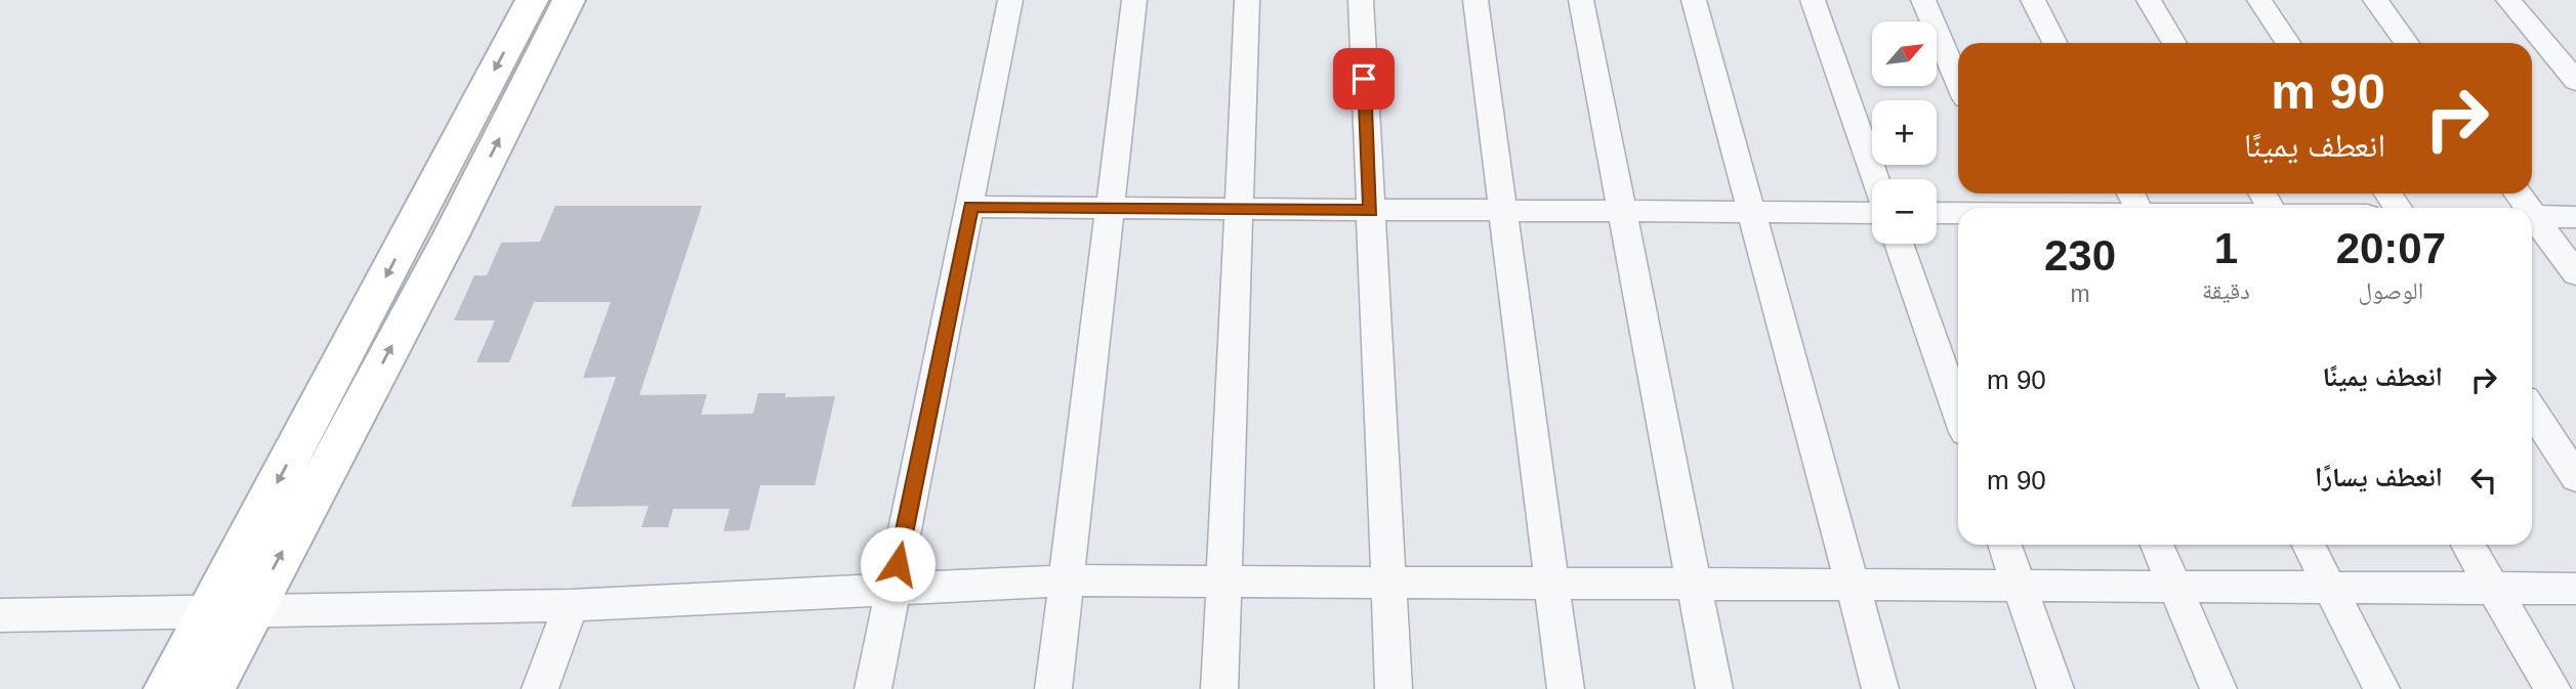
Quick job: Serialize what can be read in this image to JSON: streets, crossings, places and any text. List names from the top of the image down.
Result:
{
  "north": "top right",
  "page": {
    "map_buttons": ["+", "−"],
    "turn": ["90 m", "انعطف يمينًا"],
    "eta": [
      "20:07",
      "الوصول",
      "1",
      "دقيقة",
      "230",
      "m"
    ],
    "list": [
      {
        "name": "انعطف يمينًا",
        "value": "90 m"
      },
      {
        "name": "انعطف يسارًا",
        "value": "90 m"
      }
    ]
  }
}
